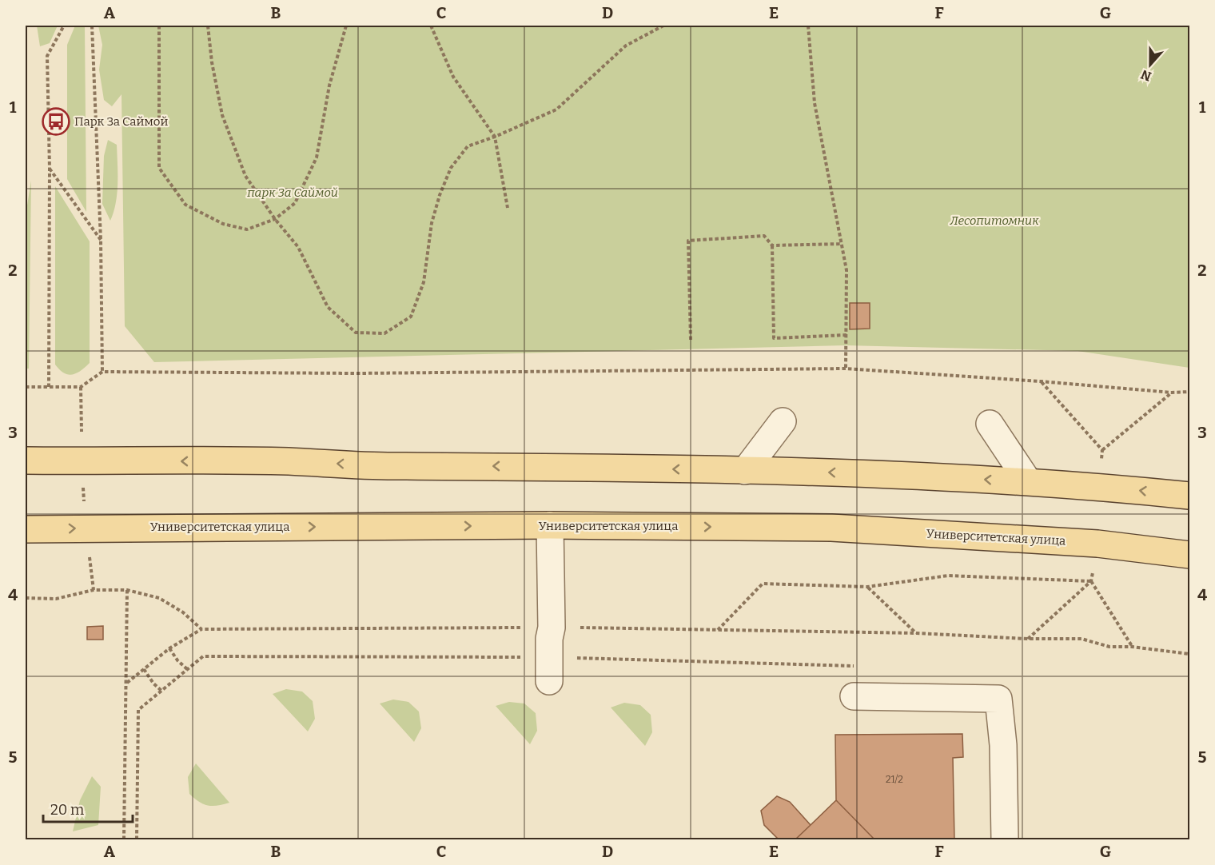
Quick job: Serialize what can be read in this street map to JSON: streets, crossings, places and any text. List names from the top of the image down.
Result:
{
  "streets": {
    "main road": ["Университетская улица"]
  },
  "parks": ["парк За Саймой", "Лесопитомник"],
  "places": {
    "bus stop": ["Парк За Саймой"]
  },
  "house_numbers": ["21/2"],
  "scale_bar": "20 m",
  "north": "bottom",
  "grid": {
    "columns": [
      "A",
      "B",
      "C",
      "D",
      "E",
      "F",
      "G"
    ],
    "rows": [
      "1",
      "2",
      "3",
      "4",
      "5"
    ]
  }
}
